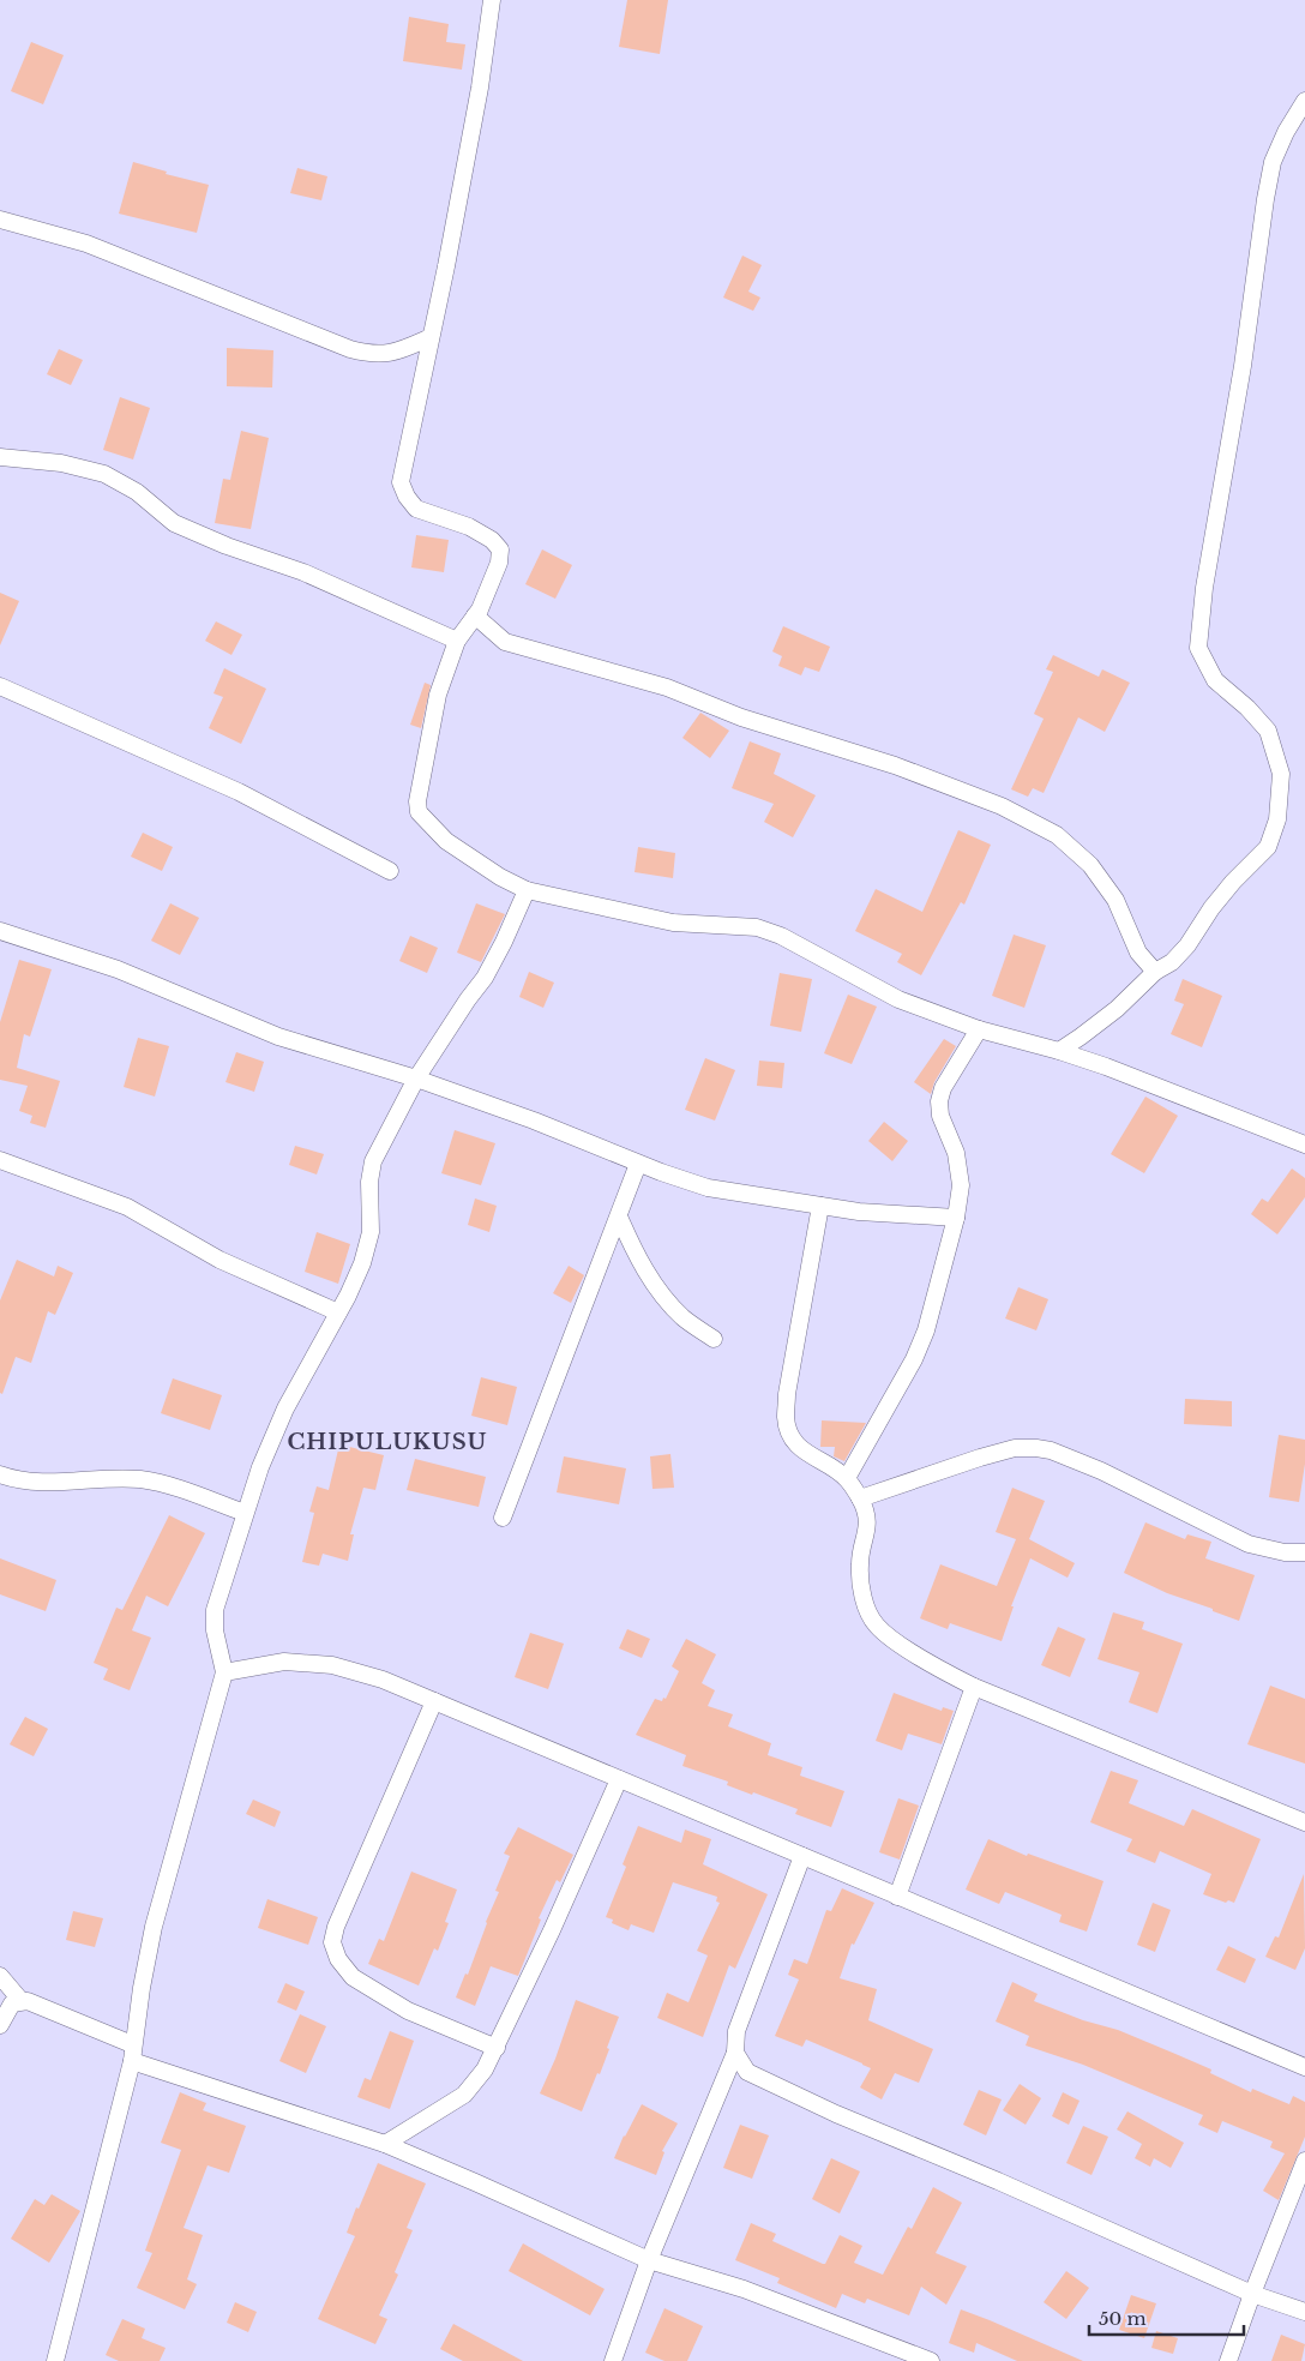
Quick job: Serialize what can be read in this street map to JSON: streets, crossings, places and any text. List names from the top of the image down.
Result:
{
  "districts": ["CHIPULUKUSU"],
  "scale_bar": "50 m"
}
